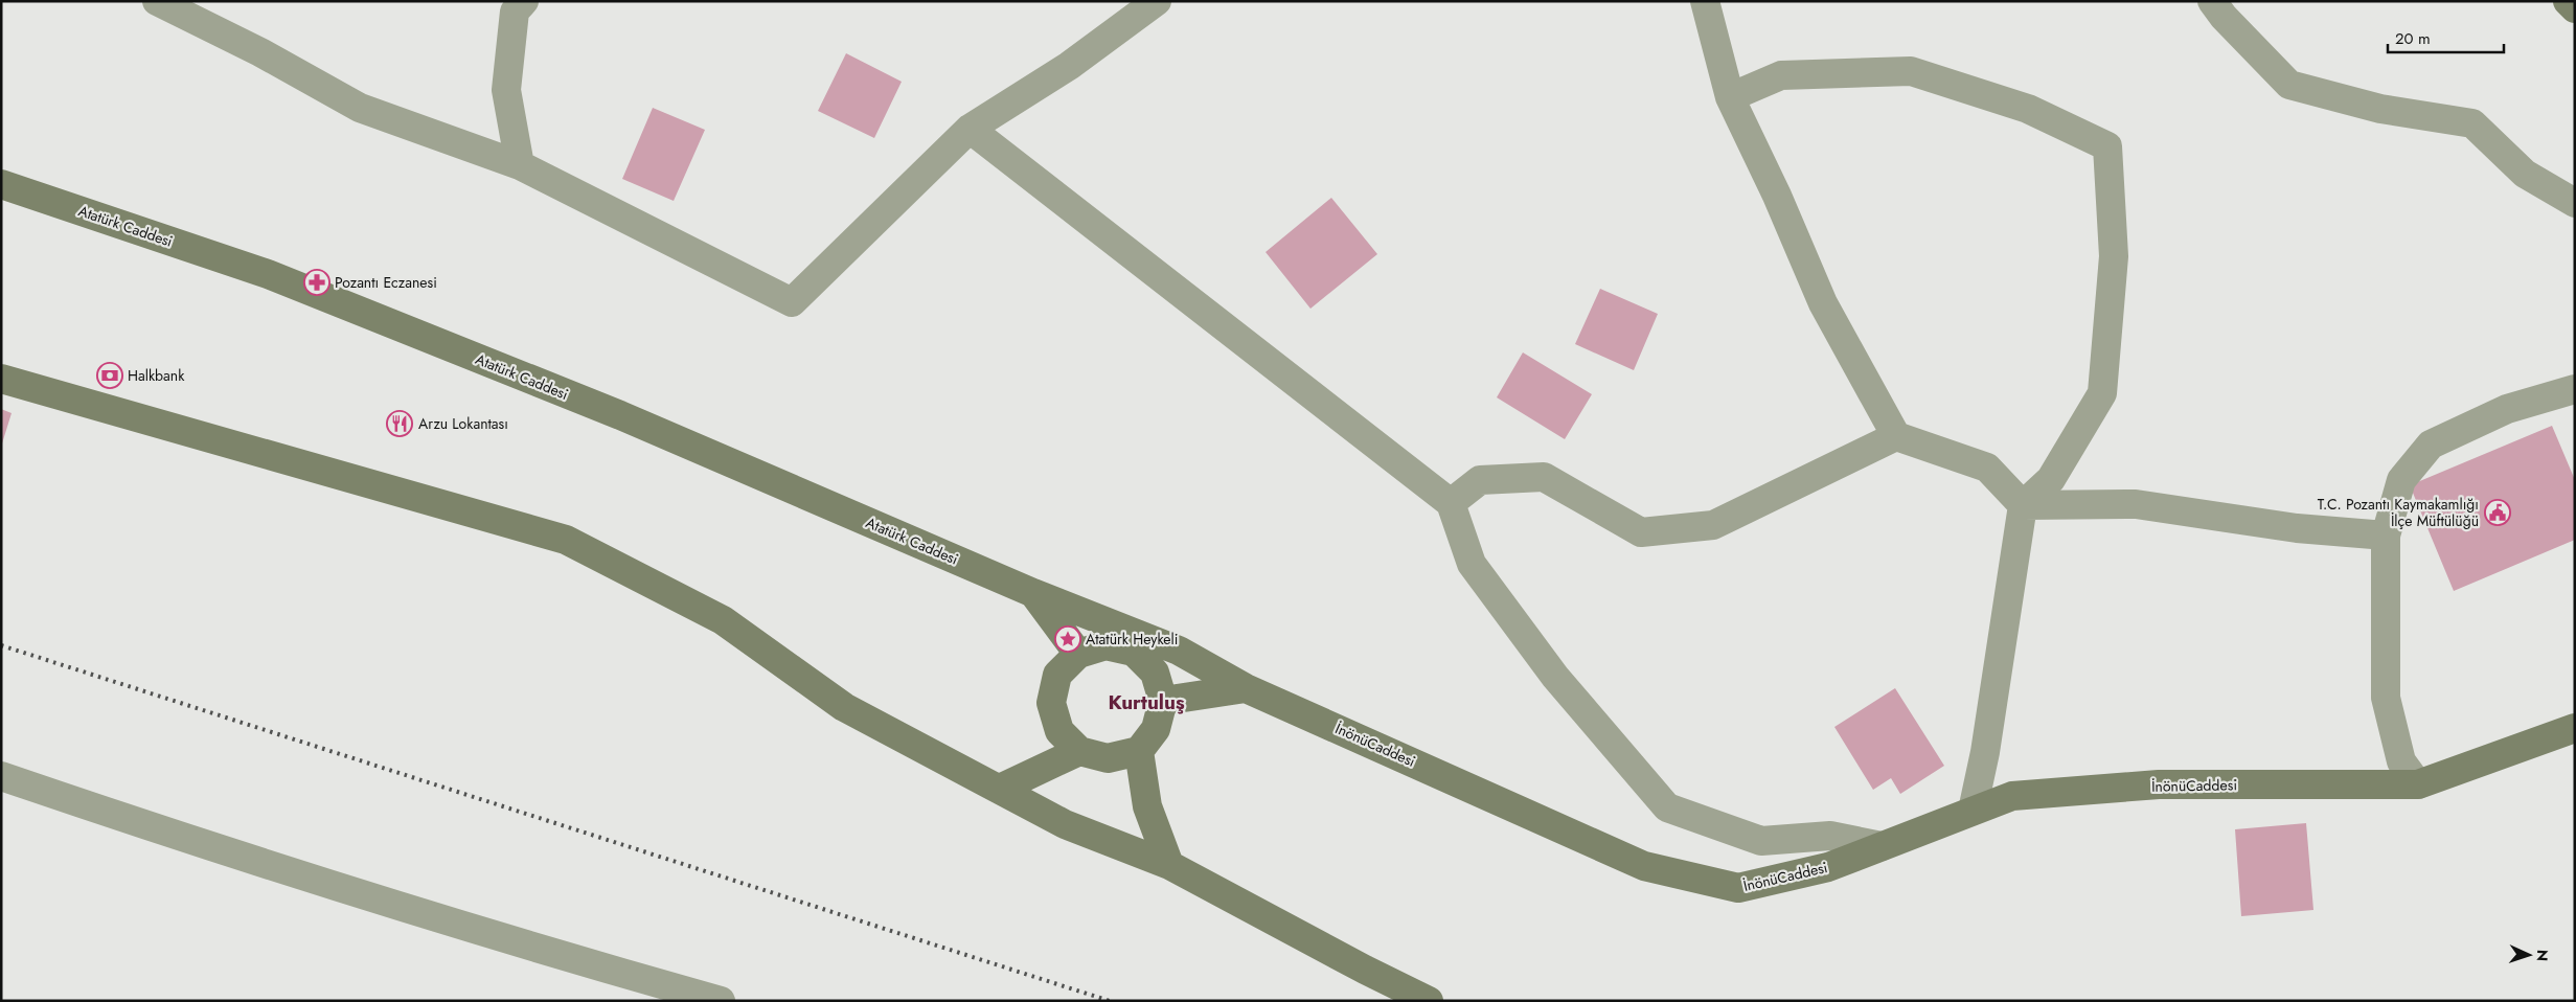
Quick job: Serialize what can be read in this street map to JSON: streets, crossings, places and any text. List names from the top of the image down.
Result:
{
  "streets": {
    "main road": ["Atatürk Caddesi", "İnönüCaddesi"]
  },
  "crossings": [
    ["Atatürk Caddesi", "İnönüCaddesi"]
  ],
  "districts": ["Kurtuluş"],
  "places": {
    "pharmacy": ["Pozantı Eczanesi"],
    "bank": ["Halkbank"],
    "restaurant": ["Arzu Lokantası"],
    "public building": ["T.C. Pozantı Kaymakamlığı İlçe Müftülüğü"],
    "place": ["Atatürk Heykeli"]
  },
  "scale_bar": "20 m",
  "north": "right"
}
